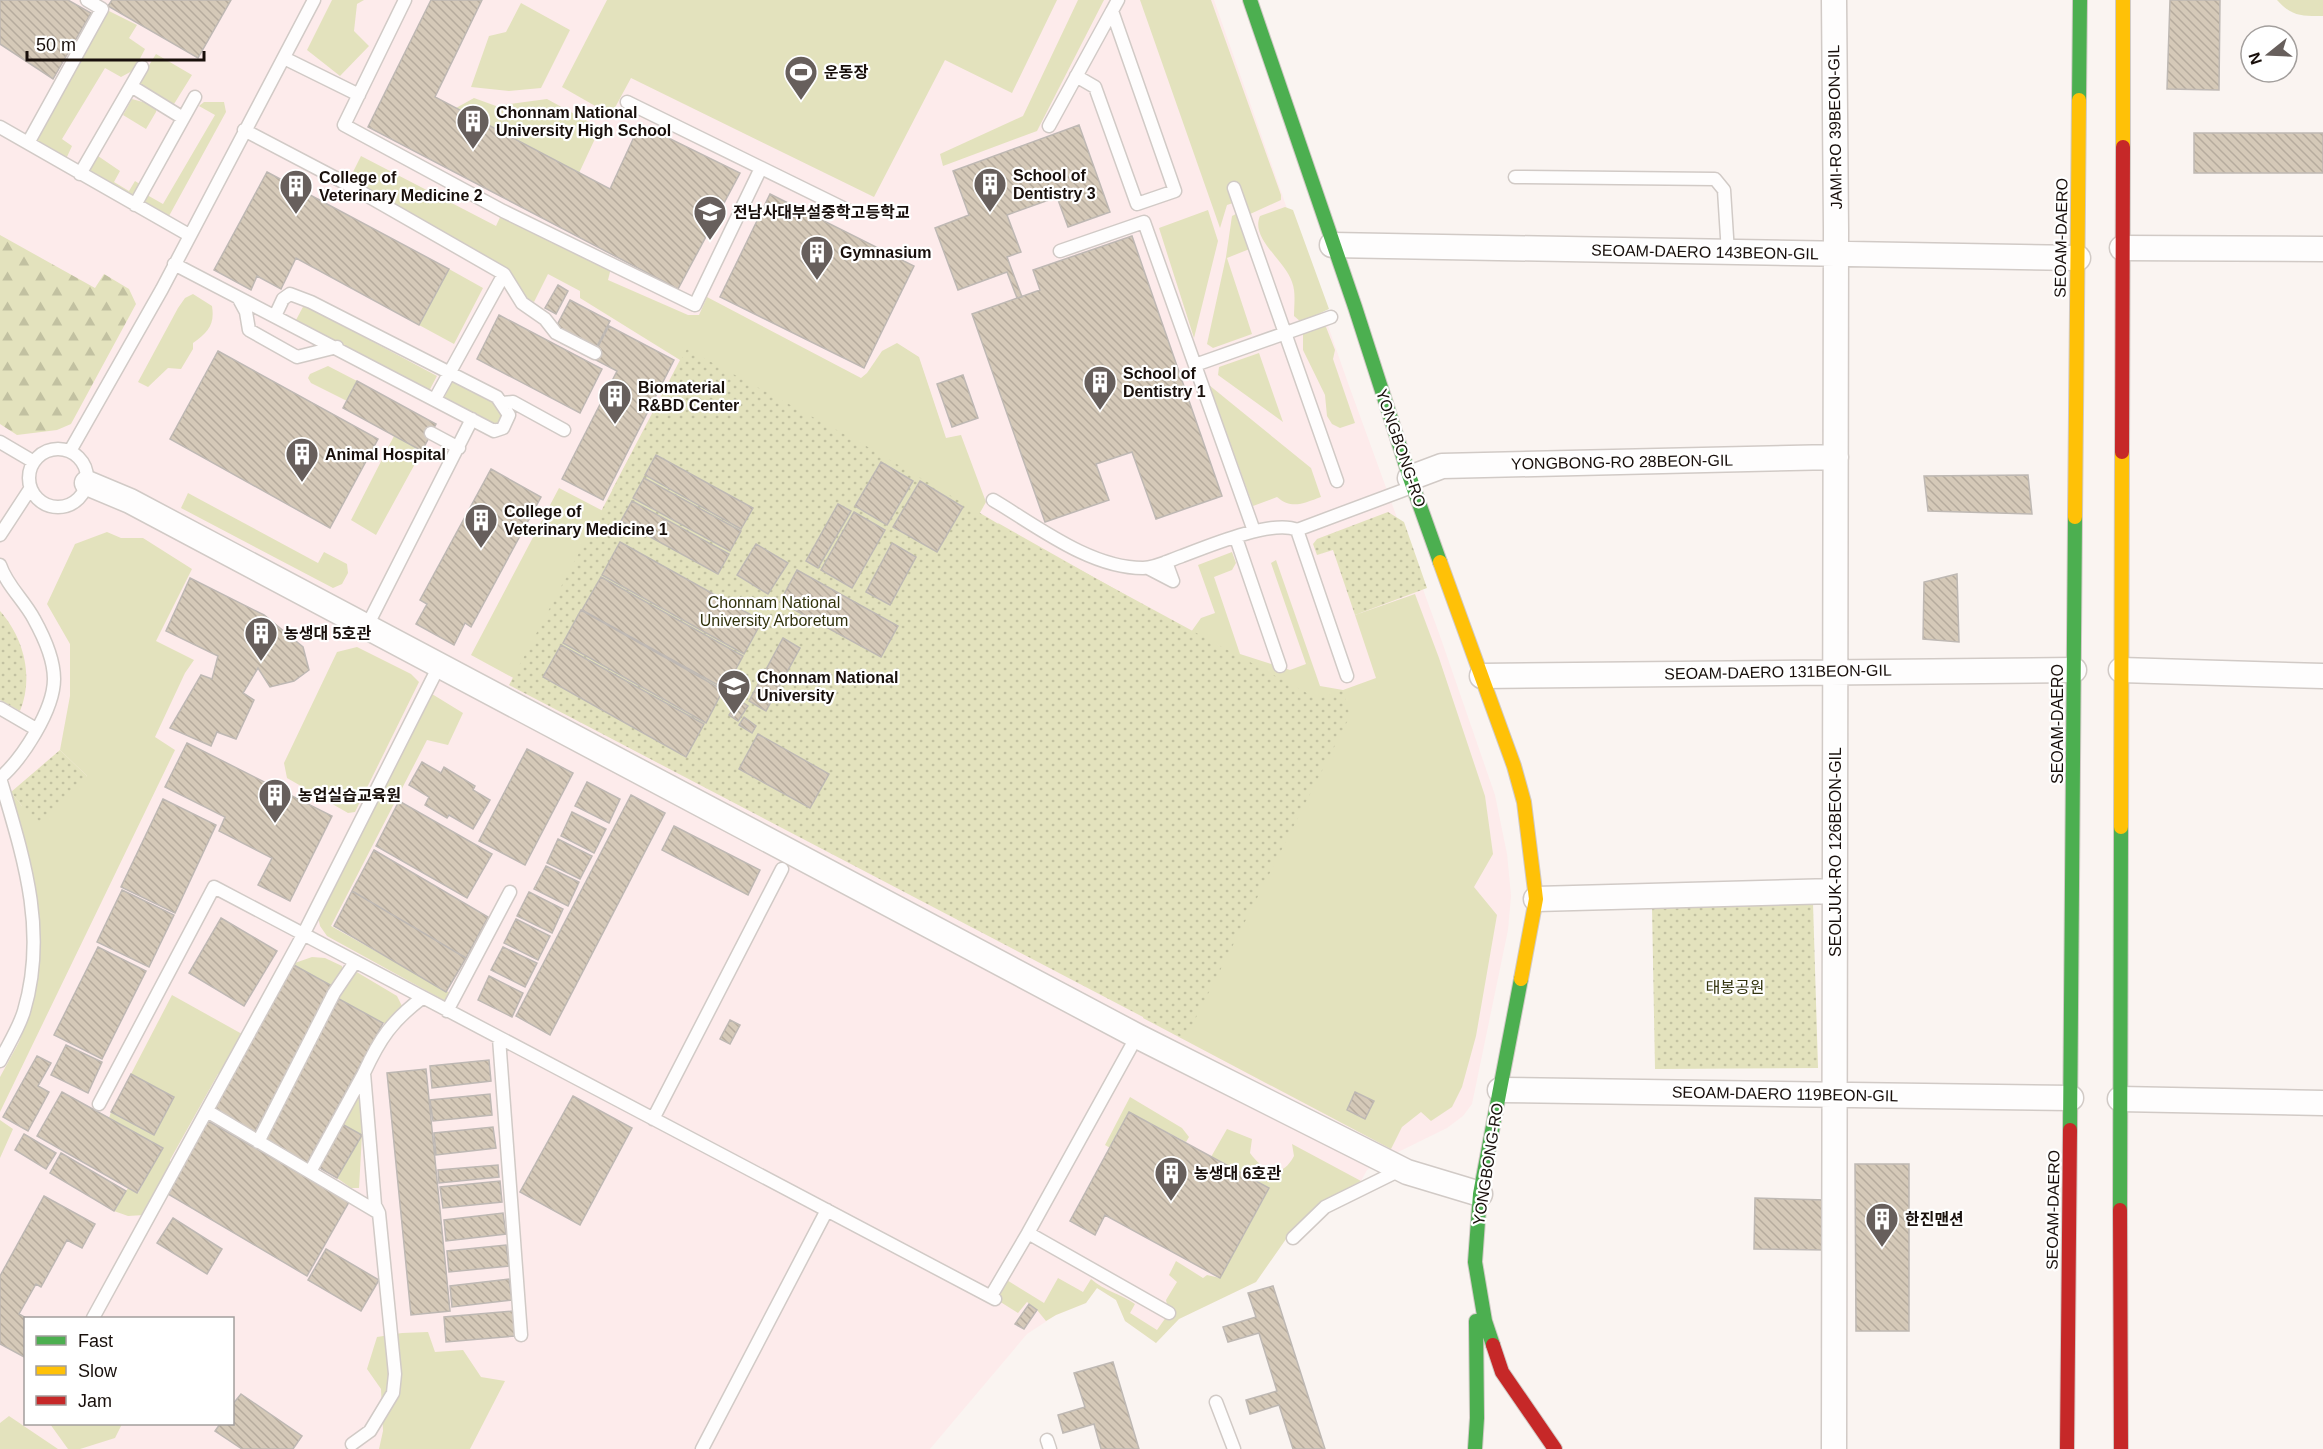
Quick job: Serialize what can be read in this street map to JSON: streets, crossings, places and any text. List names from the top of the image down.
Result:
{
  "streets": {
    "main road": ["SEOAM-DAERO", "YONGBONG-RO"],
    "street": [
      "JAMI-RO 39BEON-GIL",
      "SEOAM-DAERO 143BEON-GIL",
      "YONGBONG-RO 28BEON-GIL",
      "SEOAM-DAERO 131BEON-GIL",
      "SEOLJUK-RO 126BEON-GIL",
      "SEOAM-DAERO 119BEON-GIL"
    ]
  },
  "crossings": [
    ["JAMI-RO 39BEON-GIL", "SEOAM-DAERO 143BEON-GIL"],
    ["JAMI-RO 39BEON-GIL", "SEOLJUK-RO 126BEON-GIL"],
    ["SEOAM-DAERO", "SEOAM-DAERO 143BEON-GIL"],
    ["SEOAM-DAERO", "SEOAM-DAERO 131BEON-GIL"],
    ["SEOAM-DAERO", "SEOAM-DAERO 119BEON-GIL"],
    ["SEOAM-DAERO 143BEON-GIL", "YONGBONG-RO"],
    ["SEOAM-DAERO 143BEON-GIL", "SEOLJUK-RO 126BEON-GIL"],
    ["YONGBONG-RO", "YONGBONG-RO 28BEON-GIL"],
    ["YONGBONG-RO", "SEOAM-DAERO 131BEON-GIL"],
    ["YONGBONG-RO", "SEOAM-DAERO 119BEON-GIL"],
    ["YONGBONG-RO 28BEON-GIL", "SEOLJUK-RO 126BEON-GIL"],
    ["SEOAM-DAERO 131BEON-GIL", "SEOLJUK-RO 126BEON-GIL"],
    ["SEOLJUK-RO 126BEON-GIL", "SEOAM-DAERO 119BEON-GIL"]
  ],
  "parks": ["Chonnam National University Arboretum", "태봉공원"],
  "places": {
    "sports": ["운동장"],
    "building": [
      "Chonnam National University High School",
      "School of Dentistry 3",
      "College of Veterinary Medicine 2",
      "Gymnasium",
      "School of Dentistry 1",
      "Biomaterial R&BD Center",
      "Animal Hospital",
      "College of Veterinary Medicine 1",
      "농생대 5호관",
      "농업실습교육원",
      "농생대 6호관",
      "한진맨션"
    ],
    "school or university": ["전남사대부설중학고등학교", "Chonnam National University"]
  },
  "legend": ["Fast", "Slow", "Jam"],
  "scale_bar": "50 m",
  "north": "left"
}
